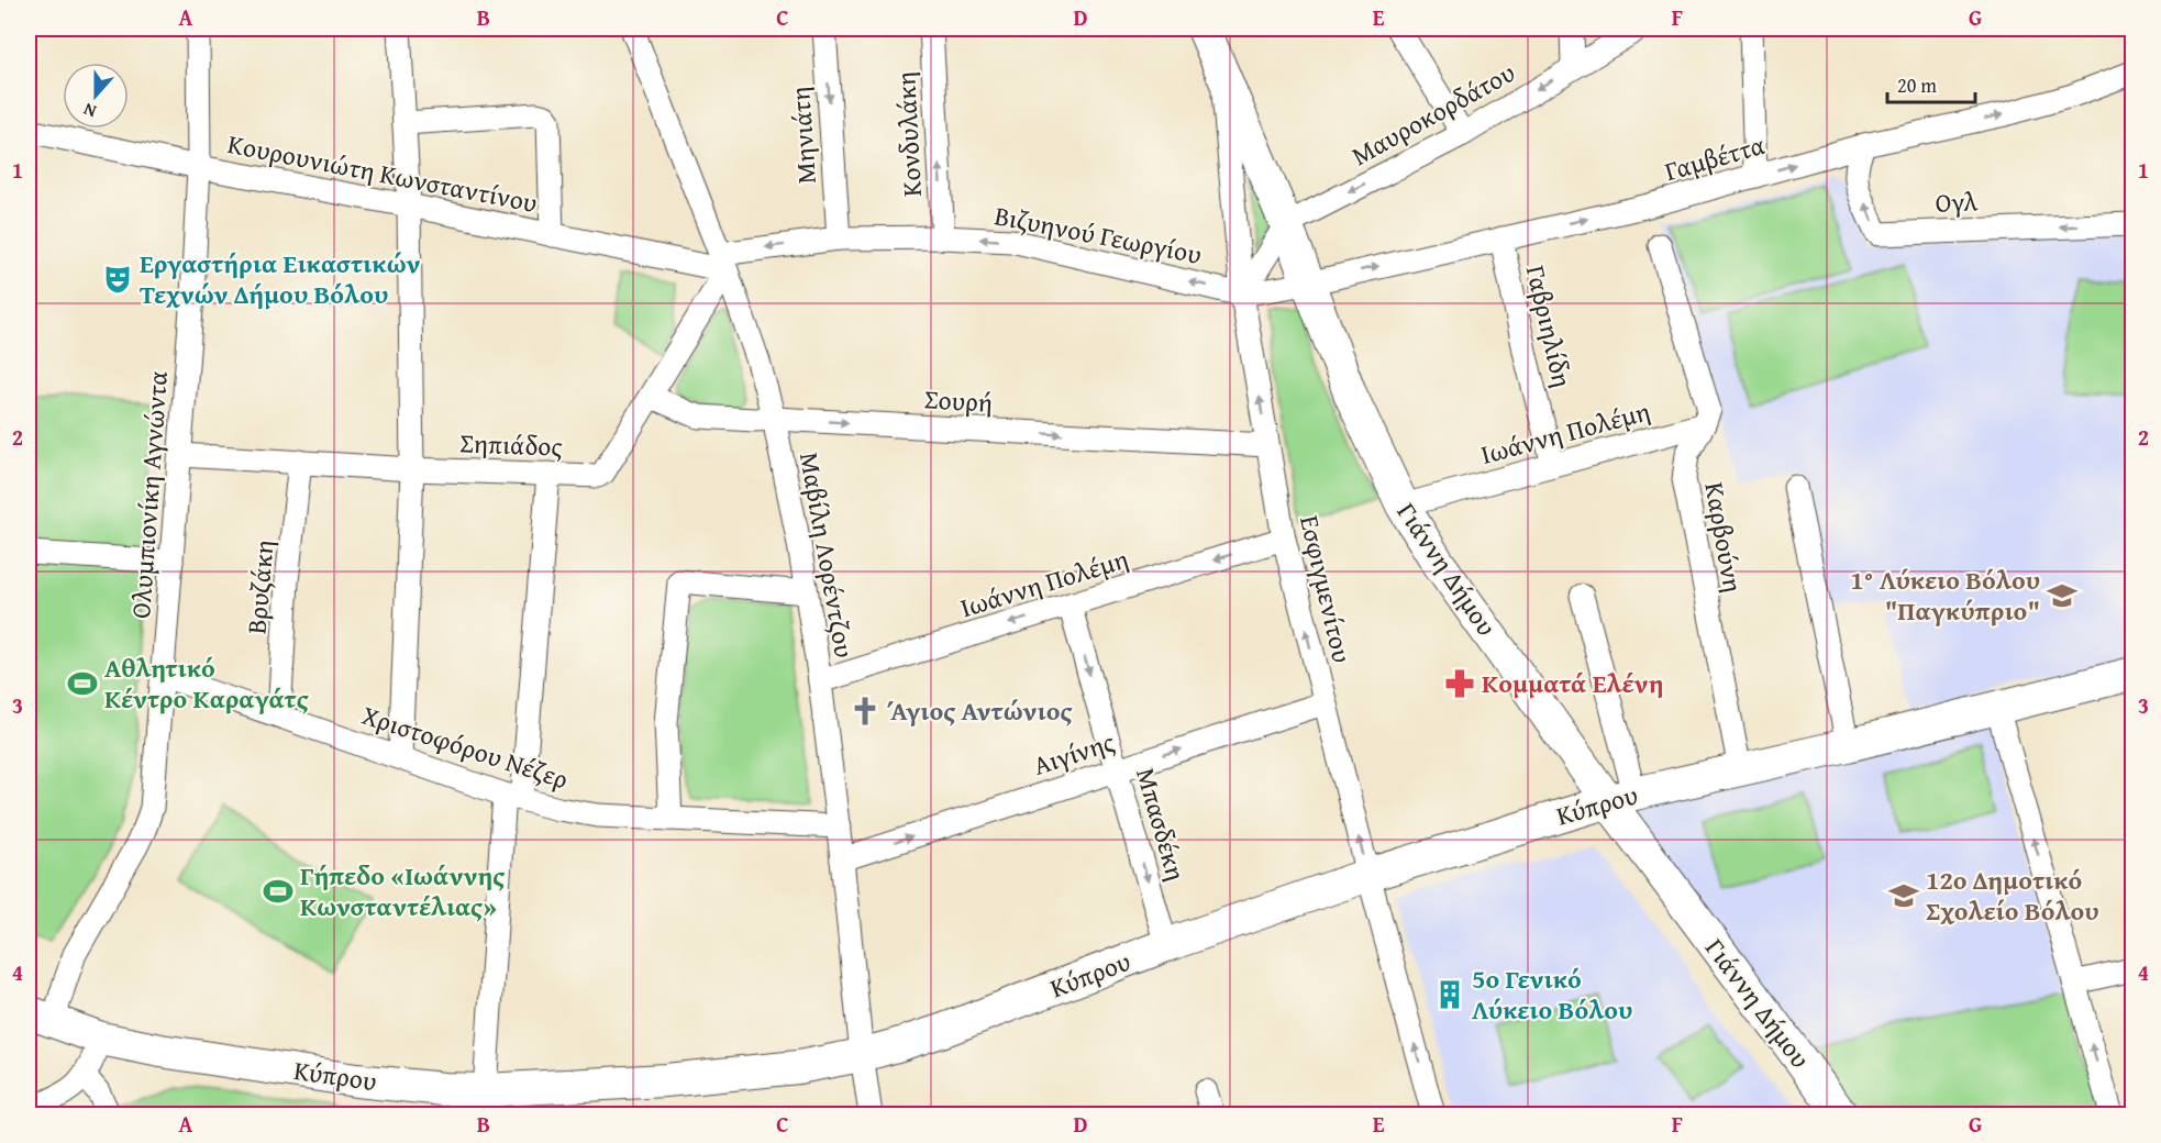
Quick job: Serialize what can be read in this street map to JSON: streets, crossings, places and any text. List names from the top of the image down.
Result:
{
  "streets": {
    "street": [
      "Μαυροκορδάτου",
      "Κονδυλάκη",
      "Μηνιάτη",
      "Γαμβέττα",
      "Κουρουνιώτη Κωνσταντίνου",
      "Ογλ",
      "Βιζυηνού Γεωργίου",
      "Γαβριηλίδη",
      "Σουρή",
      "Ιωάννη Πολέμη",
      "Σηπιάδος",
      "Ολυμπιονίκη Αγνώντα",
      "Καρβούνη",
      "Μαβίλη Λορέντζου",
      "Γιάννη Δήμου",
      "Βρυζάκη",
      "Εσφιγμενίτου",
      "Χριστοφόρου Νέζερ",
      "Αιγίνης",
      "Κύπρου",
      "Μπασδέκη"
    ]
  },
  "crossings": [
    ["Μαυροκορδάτου", "Γιάννη Δήμου"],
    ["Κονδυλάκη", "Βιζυηνού Γεωργίου"],
    ["Μηνιάτη", "Βιζυηνού Γεωργίου"],
    ["Γαμβέττα", "Ογλ"],
    ["Γαμβέττα", "Βιζυηνού Γεωργίου"],
    ["Γαμβέττα", "Γαβριηλίδη"],
    ["Γαμβέττα", "Γιάννη Δήμου"],
    ["Κουρουνιώτη Κωνσταντίνου", "Βιζυηνού Γεωργίου"],
    ["Κουρουνιώτη Κωνσταντίνου", "Σηπιάδος"],
    ["Κουρουνιώτη Κωνσταντίνου", "Ολυμπιονίκη Αγνώντα"],
    ["Κουρουνιώτη Κωνσταντίνου", "Μαβίλη Λορέντζου"],
    ["Βιζυηνού Γεωργίου", "Σηπιάδος"],
    ["Βιζυηνού Γεωργίου", "Μαβίλη Λορέντζου"],
    ["Βιζυηνού Γεωργίου", "Γιάννη Δήμου"],
    ["Βιζυηνού Γεωργίου", "Εσφιγμενίτου"],
    ["Γαβριηλίδη", "Ιωάννη Πολέμη"],
    ["Σουρή", "Σηπιάδος"],
    ["Σουρή", "Μαβίλη Λορέντζου"],
    ["Σουρή", "Εσφιγμενίτου"],
    ["Ιωάννη Πολέμη", "Καρβούνη"],
    ["Ιωάννη Πολέμη", "Μαβίλη Λορέντζου"],
    ["Ιωάννη Πολέμη", "Γιάννη Δήμου"],
    ["Ιωάννη Πολέμη", "Εσφιγμενίτου"],
    ["Ιωάννη Πολέμη", "Μπασδέκη"],
    ["Σηπιάδος", "Ολυμπιονίκη Αγνώντα"],
    ["Σηπιάδος", "Μαβίλη Λορέντζου"],
    ["Σηπιάδος", "Βρυζάκη"],
    ["Ολυμπιονίκη Αγνώντα", "Χριστοφόρου Νέζερ"],
    ["Ολυμπιονίκη Αγνώντα", "Κύπρου"],
    ["Καρβούνη", "Κύπρου"],
    ["Μαβίλη Λορέντζου", "Χριστοφόρου Νέζερ"],
    ["Μαβίλη Λορέντζου", "Αιγίνης"],
    ["Μαβίλη Λορέντζου", "Κύπρου"],
    ["Γιάννη Δήμου", "Εσφιγμενίτου"],
    ["Γιάννη Δήμου", "Κύπρου"],
    ["Βρυζάκη", "Χριστοφόρου Νέζερ"],
    ["Εσφιγμενίτου", "Αιγίνης"],
    ["Εσφιγμενίτου", "Κύπρου"],
    ["Αιγίνης", "Μπασδέκη"],
    ["Κύπρου", "Μπασδέκη"]
  ],
  "one_way": [
    "Μαυροκορδάτου",
    "Κονδυλάκη",
    "Μηνιάτη",
    "Γαμβέττα",
    "Βιζυηνού Γεωργίου",
    "Σουρή",
    "Ιωάννη Πολέμη",
    "Εσφιγμενίτου",
    "Αιγίνης",
    "Μπασδέκη"
  ],
  "places": {
    "theatre": ["Εργαστήρια Εικαστικών Τεχνών Δήμου Βόλου"],
    "school or university": ["1° Λύκειο Βόλου \"Παγκύπριο\"", "12ο Δημοτικό Σχολείο Βόλου"],
    "sports": ["Αθλητικό Κέντρο Καραγάτς", "Γήπεδο «Ιωάννης Κωνσταντέλιας»"],
    "pharmacy": ["Κομματά Ελένη"],
    "church": ["Άγιος Αντώνιος"],
    "building": ["5ο Γενικό Λύκειο Βόλου"]
  },
  "scale_bar": "20 m",
  "north": "bottom",
  "grid": {
    "columns": [
      "A",
      "B",
      "C",
      "D",
      "E",
      "F",
      "G"
    ],
    "rows": [
      "1",
      "2",
      "3",
      "4"
    ]
  }
}
